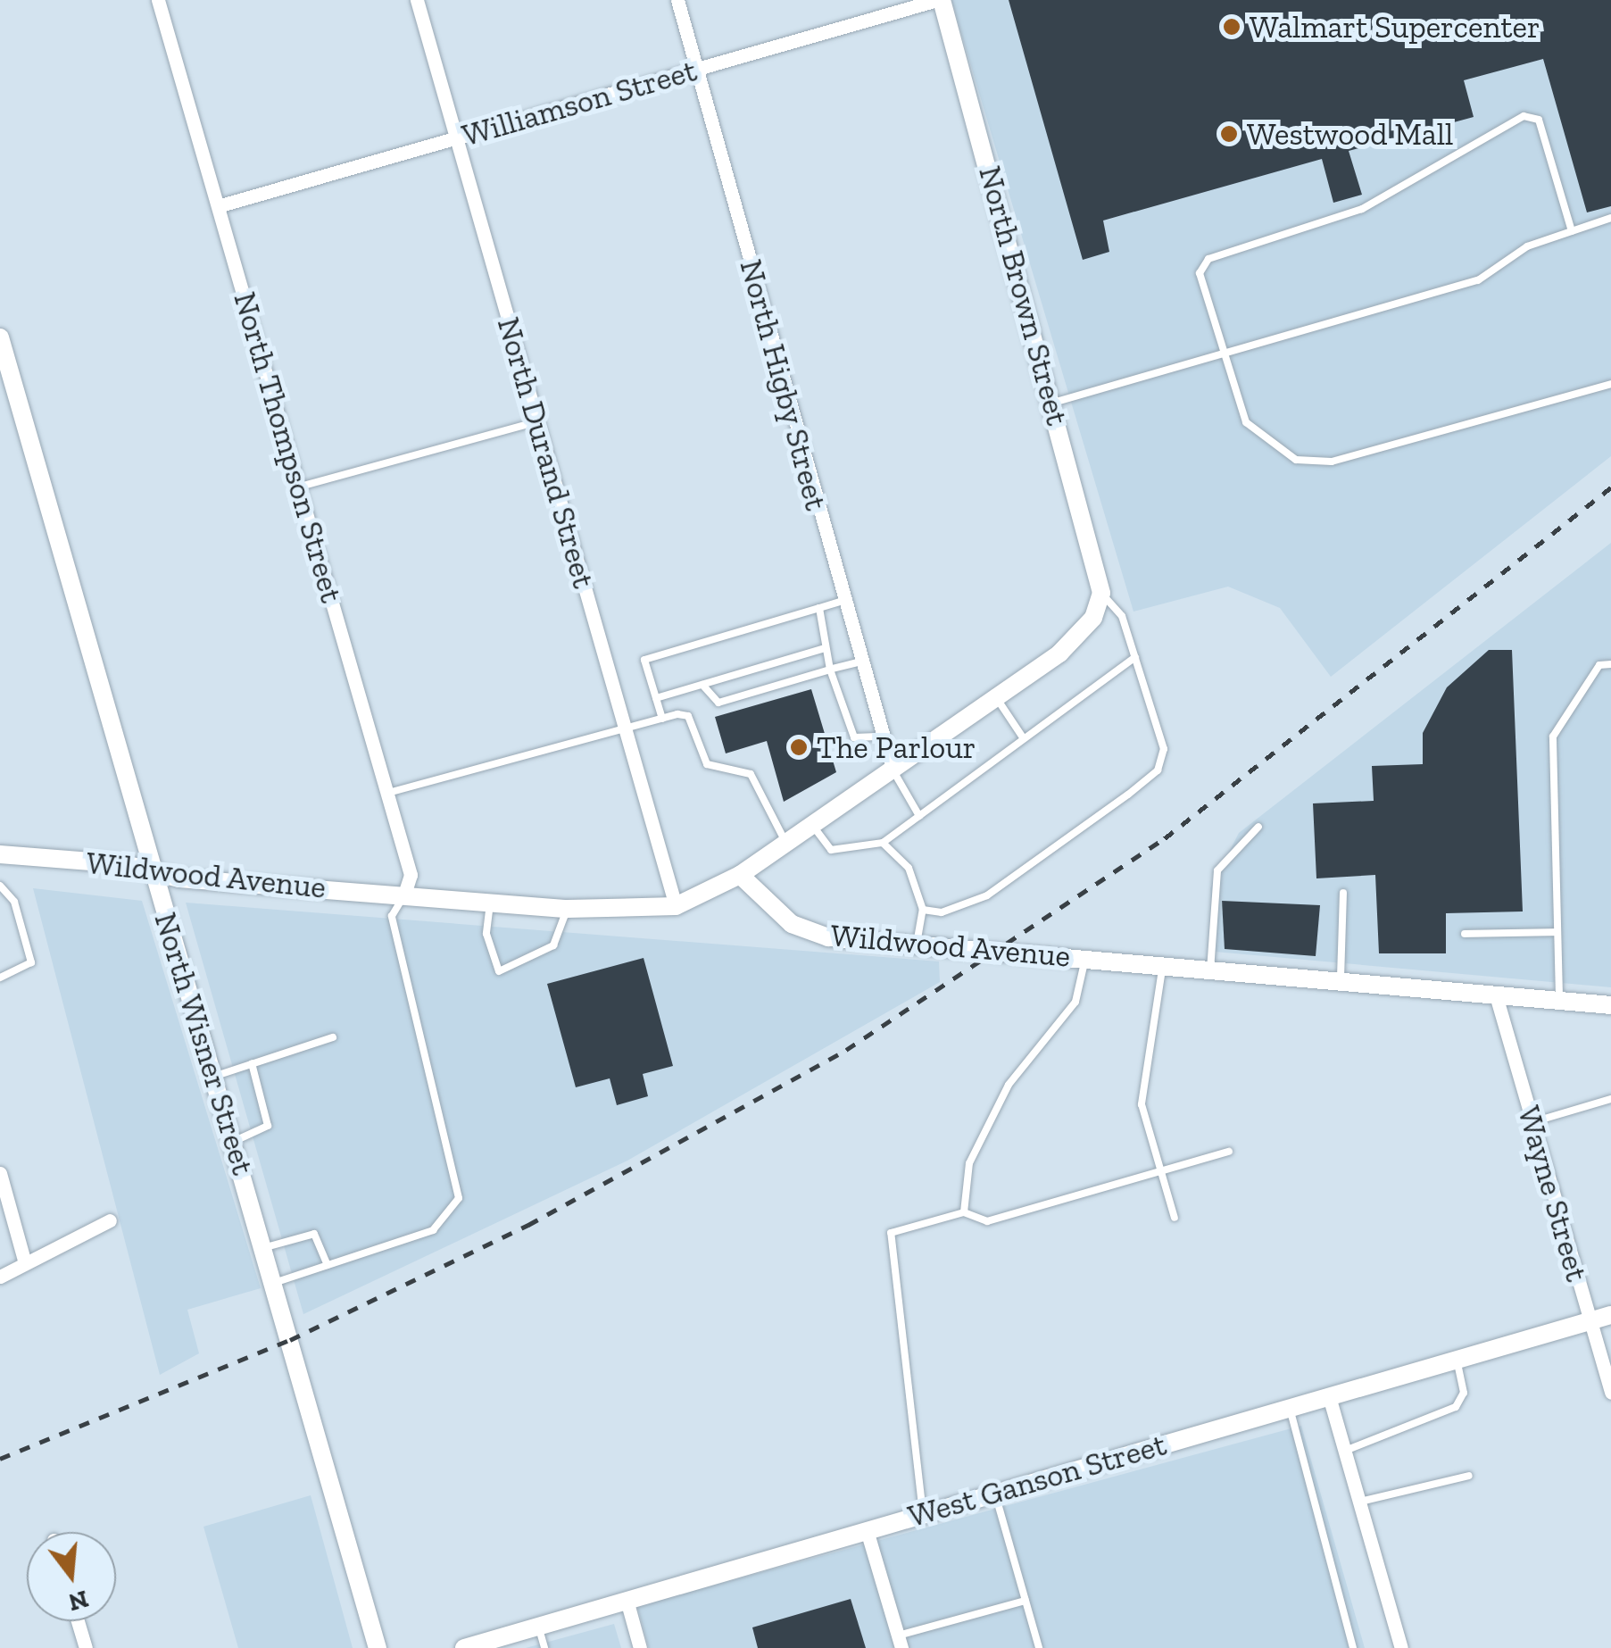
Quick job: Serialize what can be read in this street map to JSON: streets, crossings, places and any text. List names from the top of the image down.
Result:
{
  "streets": {
    "street": [
      "Williamson Street",
      "North Brown Street",
      "North Higby Street",
      "North Thompson Street",
      "North Durand Street",
      "Wildwood Avenue",
      "North Wisner Street",
      "Wayne Street",
      "West Ganson Street"
    ]
  },
  "crossings": [
    ["Williamson Street", "North Brown Street"],
    ["Williamson Street", "North Higby Street"],
    ["Williamson Street", "North Thompson Street"],
    ["Williamson Street", "North Durand Street"],
    ["North Thompson Street", "Wildwood Avenue"],
    ["North Durand Street", "Wildwood Avenue"],
    ["Wildwood Avenue", "North Wisner Street"],
    ["Wildwood Avenue", "Wayne Street"],
    ["Wayne Street", "West Ganson Street"]
  ],
  "places": ["Walmart Supercenter", "Westwood Mall", "The Parlour"],
  "north": "bottom"
}
